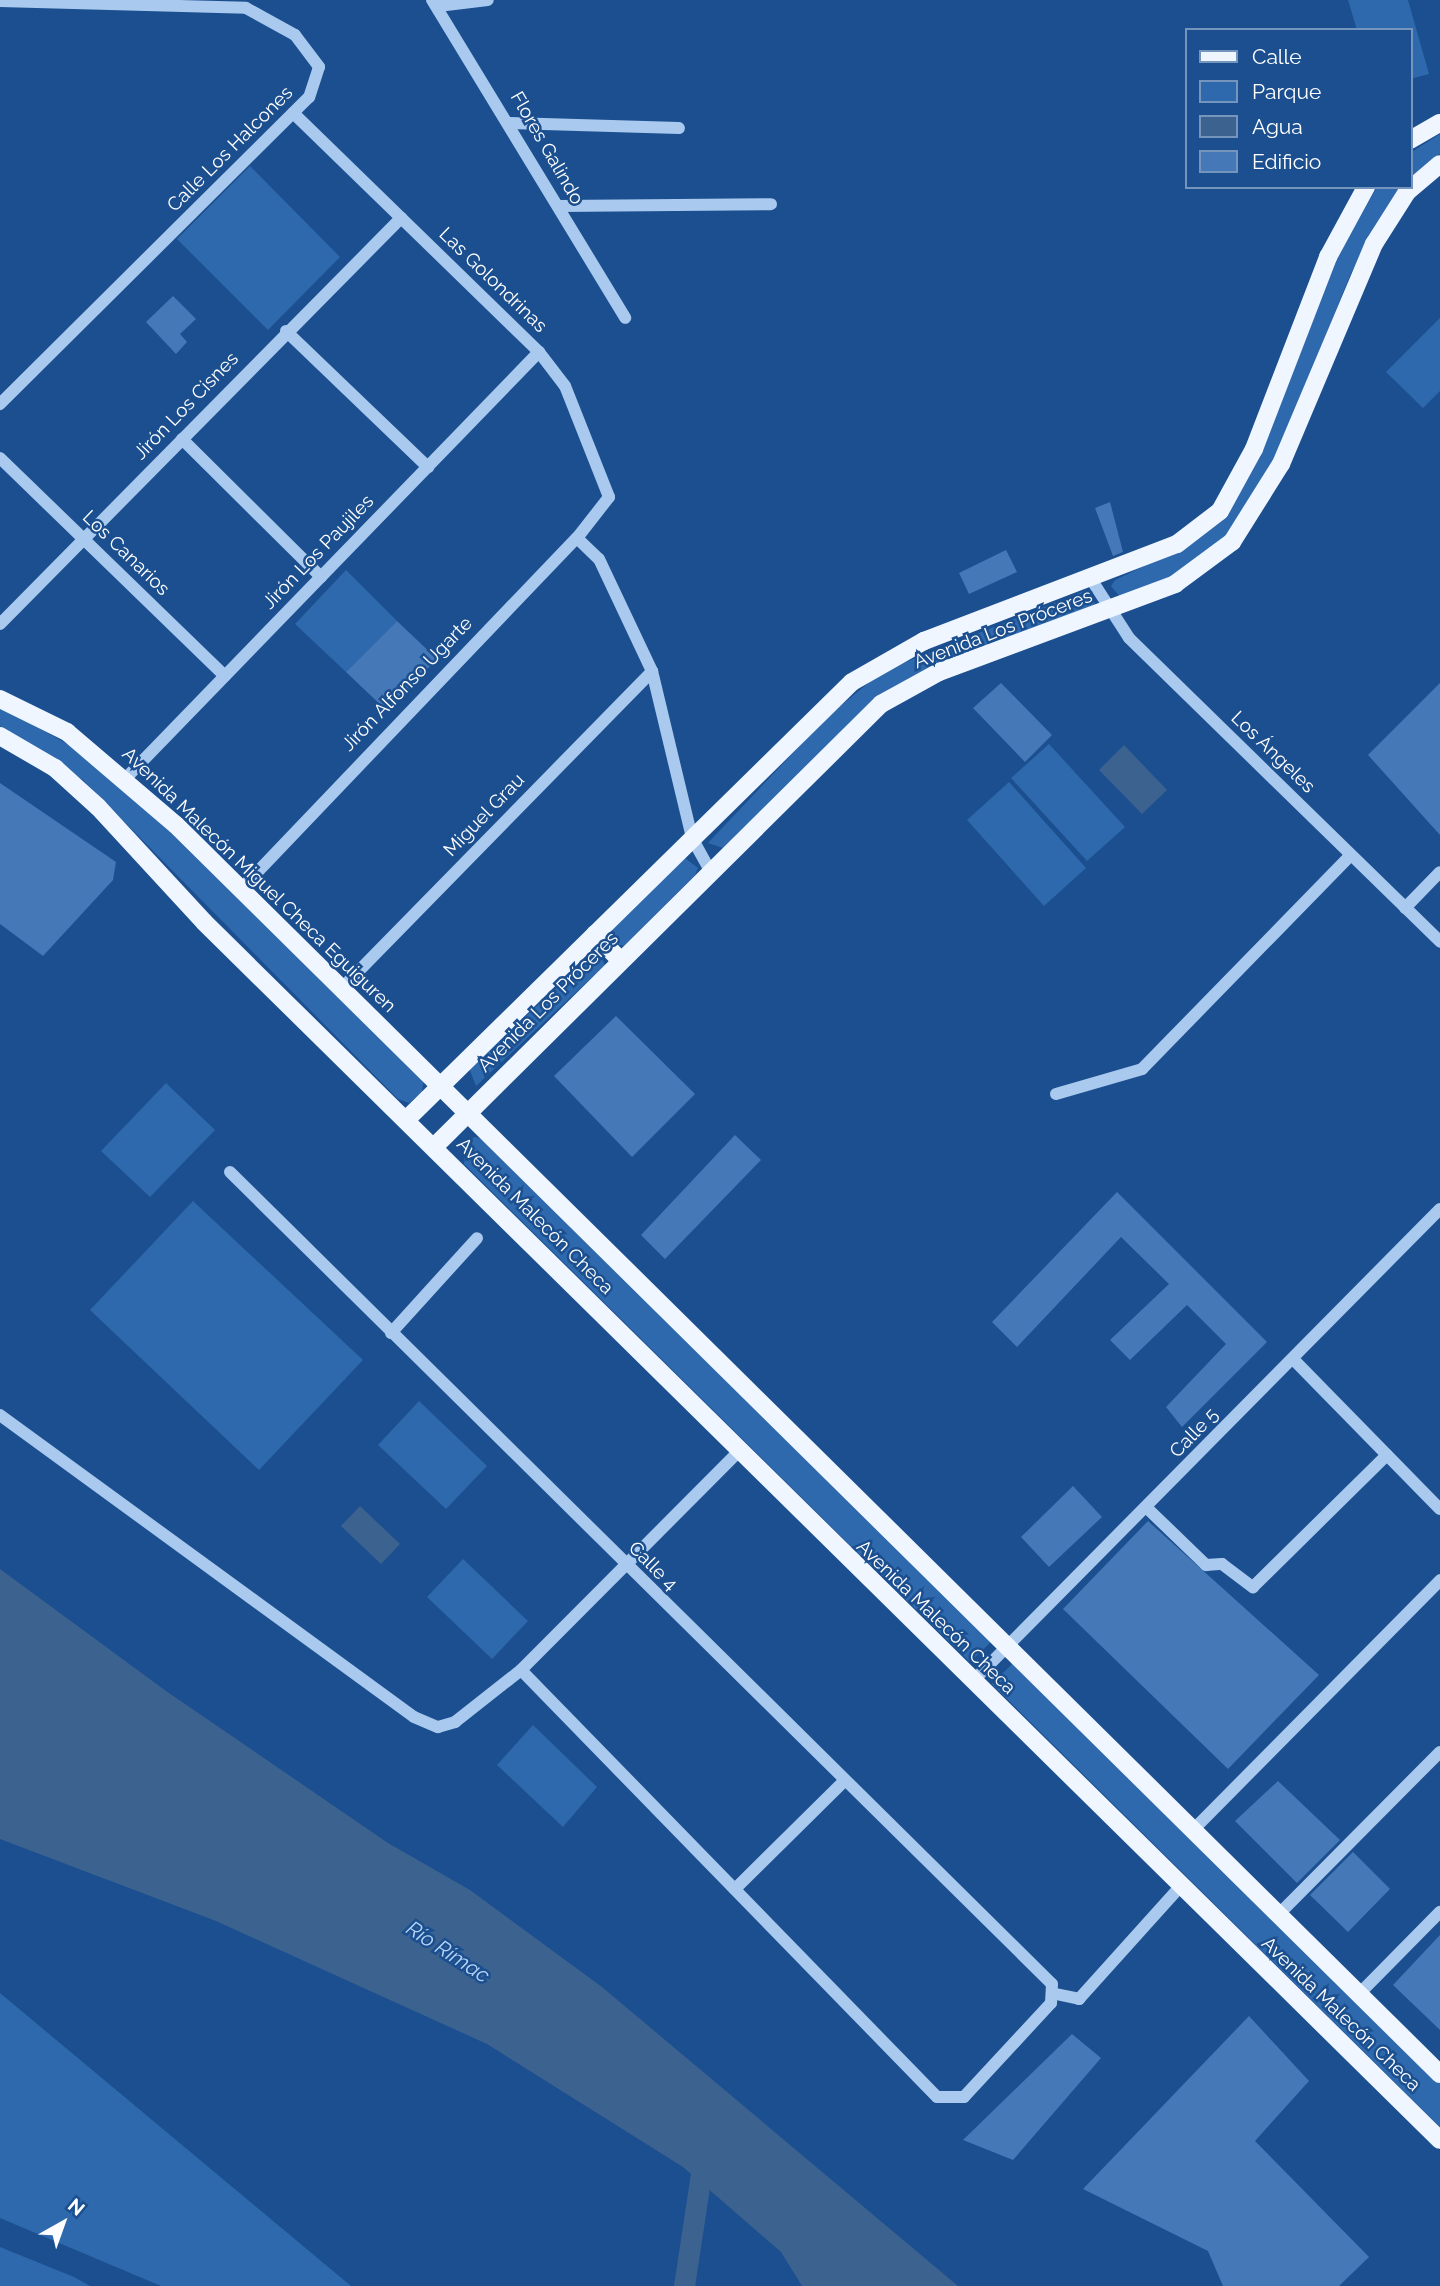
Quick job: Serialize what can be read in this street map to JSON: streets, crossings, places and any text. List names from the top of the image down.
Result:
{
  "streets": {
    "main road": ["Avenida Los Próceres", "Avenida Malecón Miguel Checa Eguiguren", "Avenida Malecón Checa"],
    "street": [
      "Flores Galindo",
      "Calle Los Halcones",
      "Las Golondrinas",
      "Jirón Los Cisnes",
      "Jirón Los Paujiles",
      "Los Canarios",
      "Jirón Alfonso Ugarte",
      "Los Ángeles",
      "Miguel Grau",
      "Calle 5",
      "Calle 4"
    ]
  },
  "crossings": [
    ["Calle Los Halcones", "Las Golondrinas"],
    ["Las Golondrinas", "Jirón Los Cisnes"],
    ["Las Golondrinas", "Jirón Los Paujiles"],
    ["Las Golondrinas", "Jirón Alfonso Ugarte"],
    ["Jirón Los Cisnes", "Los Canarios"],
    ["Jirón Los Paujiles", "Los Canarios"],
    ["Jirón Los Paujiles", "Avenida Malecón Miguel Checa Eguiguren"],
    ["Avenida Los Próceres", "Los Ángeles"],
    ["Avenida Los Próceres", "Avenida Malecón Miguel Checa Eguiguren"],
    ["Avenida Los Próceres", "Avenida Malecón Checa"],
    ["Jirón Alfonso Ugarte", "Avenida Malecón Miguel Checa Eguiguren"],
    ["Miguel Grau", "Avenida Malecón Miguel Checa Eguiguren"],
    ["Avenida Malecón Miguel Checa Eguiguren", "Avenida Malecón Checa"],
    ["Avenida Malecón Checa", "Calle 5"]
  ],
  "water": ["Río Rímac"],
  "legend": [
    "Calle",
    "Parque",
    "Agua",
    "Edificio"
  ],
  "north": "top right"
}
